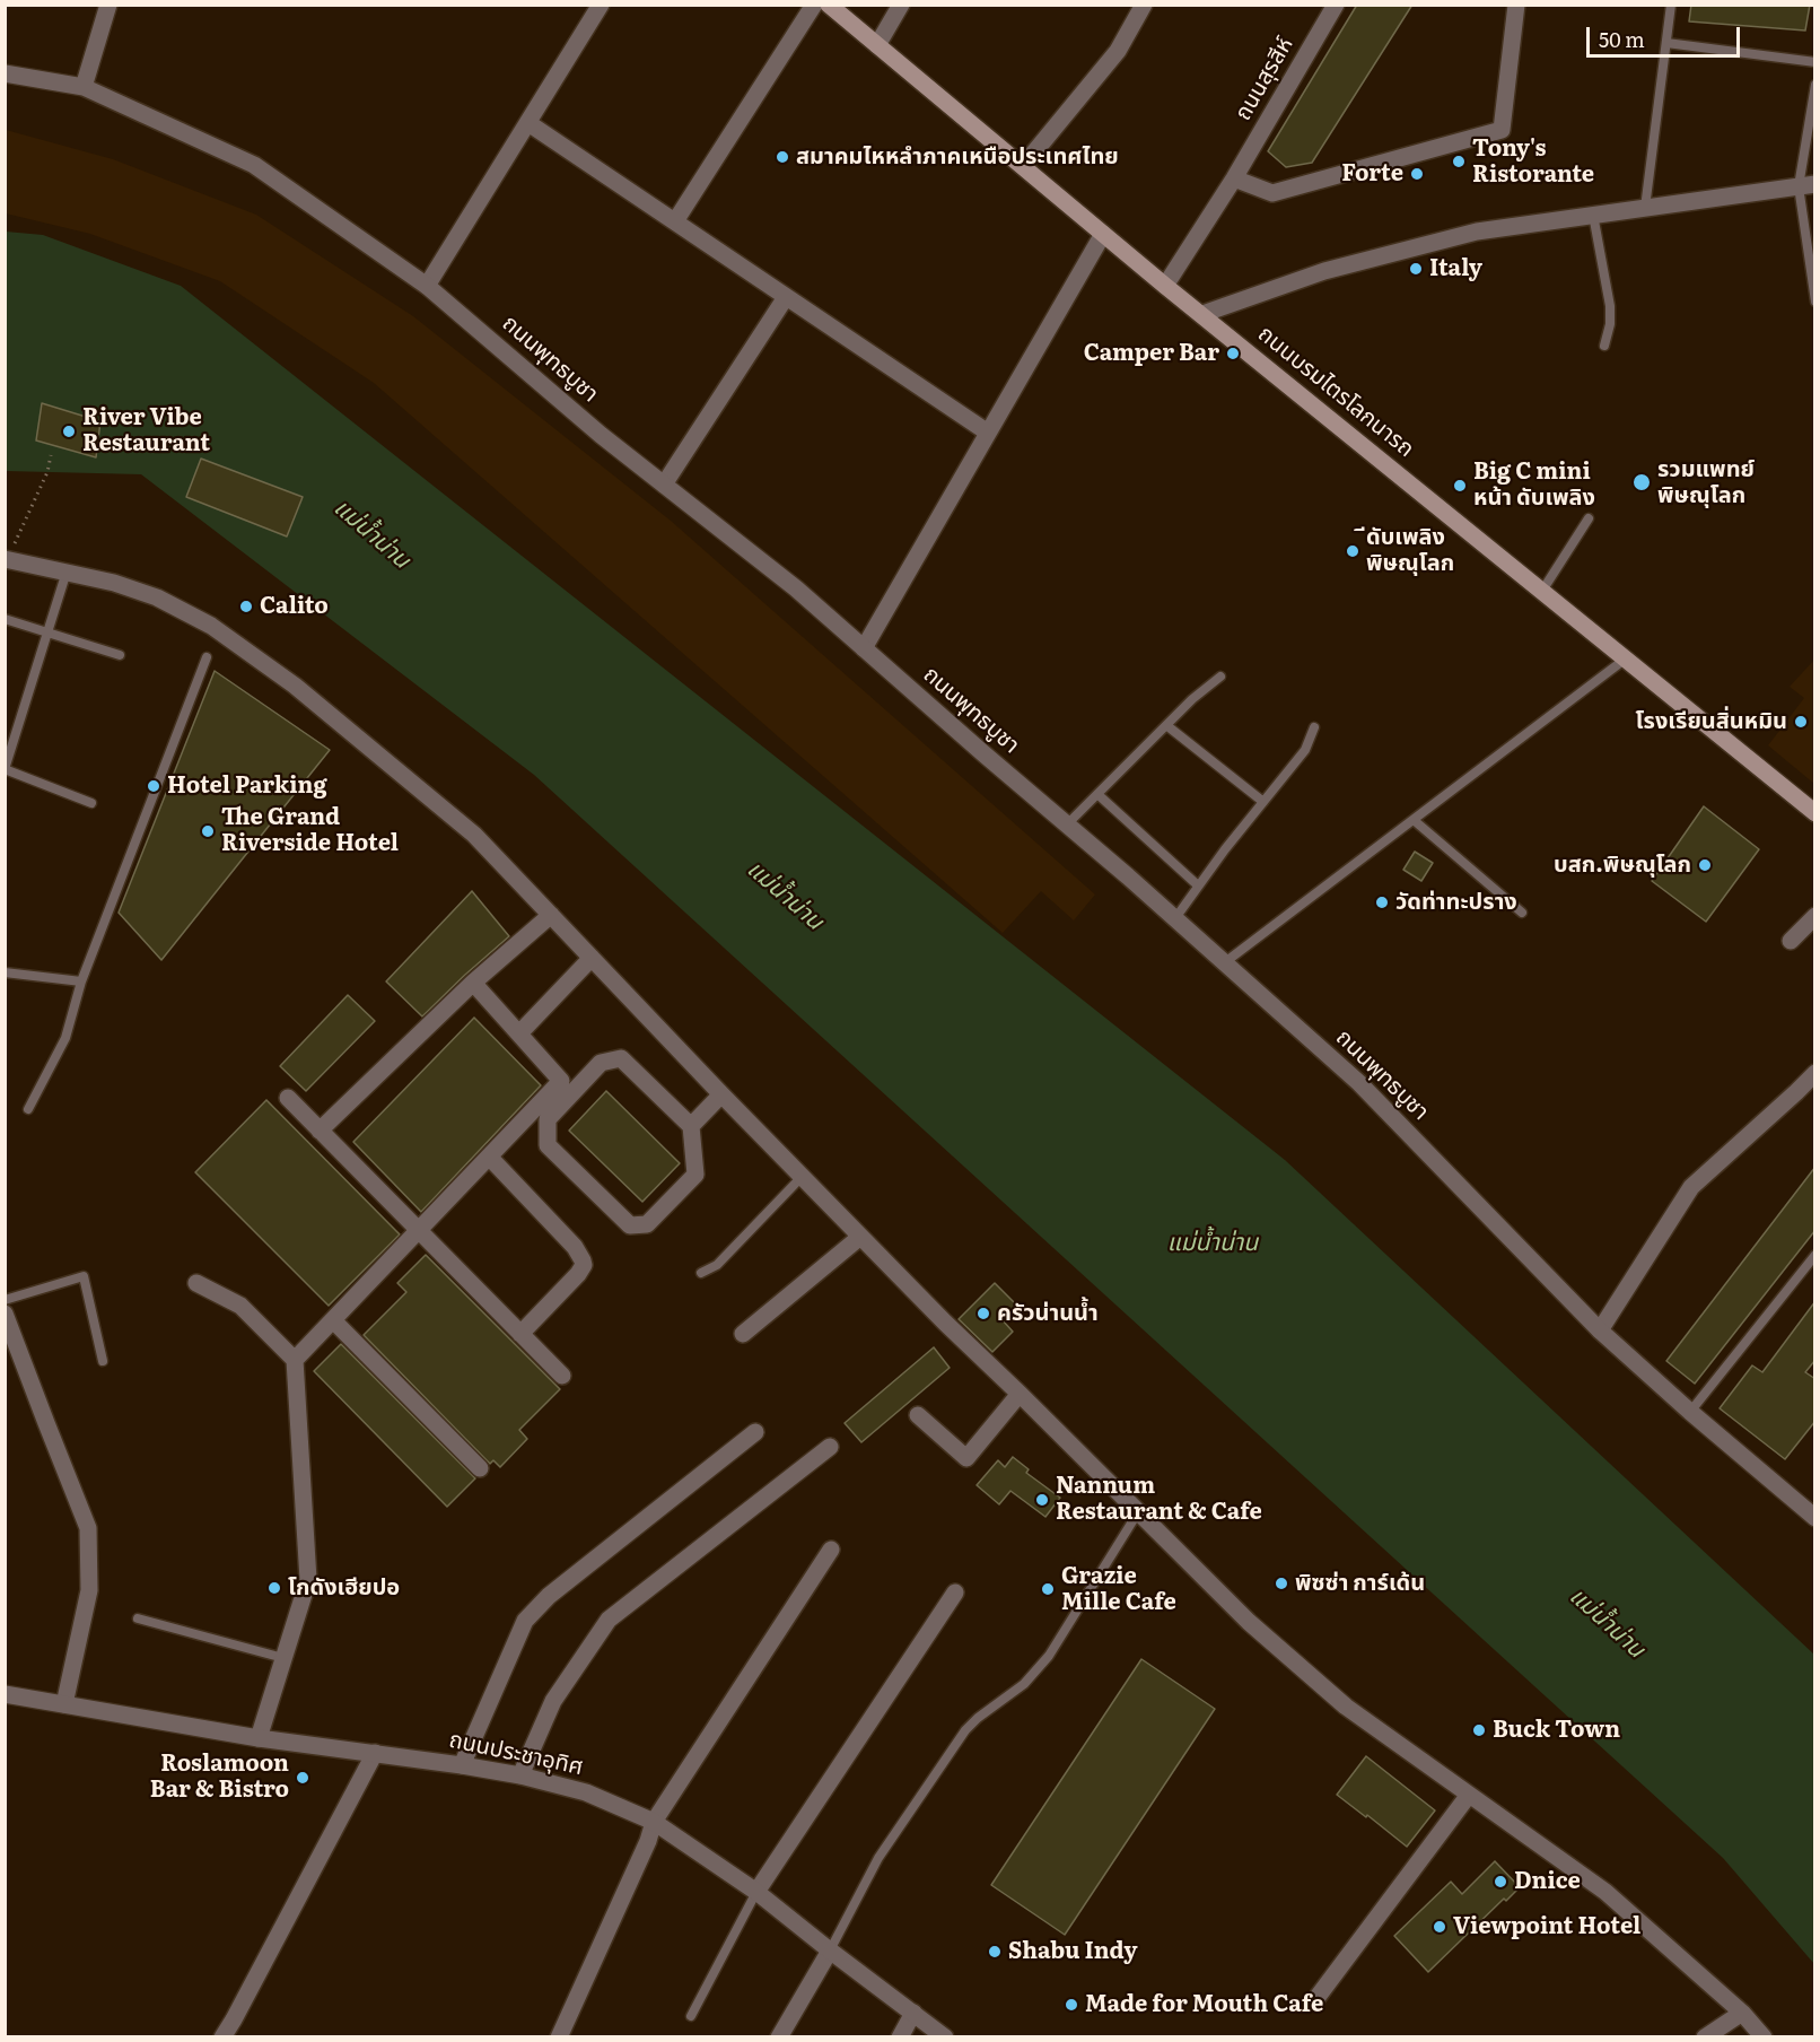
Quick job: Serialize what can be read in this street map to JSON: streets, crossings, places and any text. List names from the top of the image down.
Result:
{
  "streets": {
    "main road": ["ถนนบรมไตรโลกนารถ"],
    "street": ["ถนนสุรสีห์", "ถนนพุทธบูชา", "ถนนประชาอุทิศ"]
  },
  "crossings": [
    ["ถนนสุรสีห์", "ถนนบรมไตรโลกนารถ"]
  ],
  "water": ["แม่น้ำน่าน"],
  "places": [
    "สมาคมไหหลำภาคเหนือประเทศไทย",
    "Tony's Ristorante",
    "Forte",
    "Italy",
    "Camper Bar",
    "River Vibe Restaurant",
    "รวมแพทย์ พิษณุโลก",
    "Big C mini หน้า ดับเพลิง",
    "ีดับเพลิง พิษณุโลก",
    "Calito",
    "โรงเรียนสิ่นหมิน",
    "Hotel Parking",
    "The Grand Riverside Hotel",
    "บสก.พิษณุโลก",
    "วัดท่าทะปราง",
    "ครัวน่านน้ำ",
    "Nannum Restaurant & Cafe",
    "พิซซ่า การ์เด้น",
    "โกดังเฮียปอ",
    "Grazie Mille Cafe",
    "Buck Town",
    "Roslamoon Bar & Bistro",
    "Dnice",
    "Viewpoint Hotel",
    "Shabu Indy",
    "Made for Mouth Cafe"
  ],
  "scale_bar": "50 m"
}
